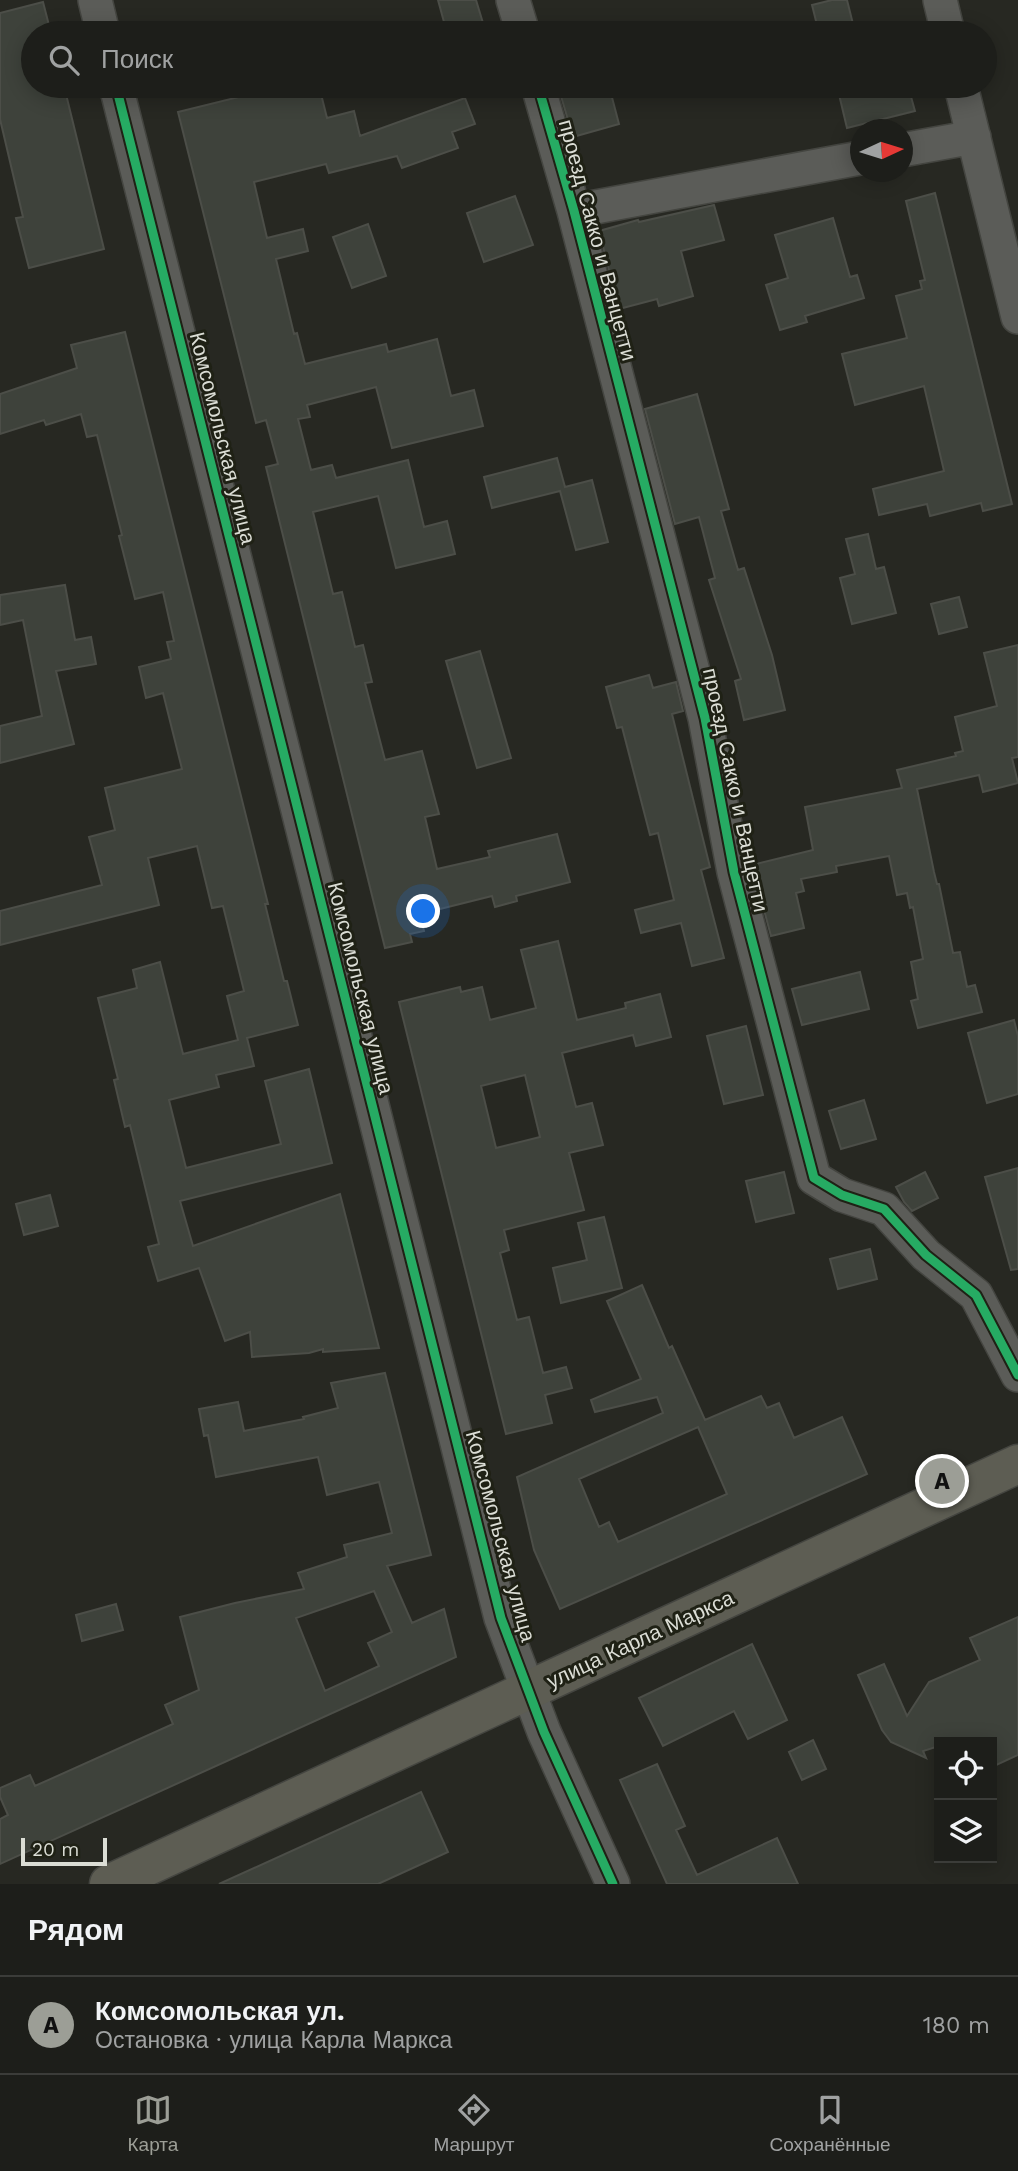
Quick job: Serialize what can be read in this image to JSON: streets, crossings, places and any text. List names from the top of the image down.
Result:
{
  "streets": {
    "main road": ["улица Карла Маркса"],
    "street": ["проезд Сакко и Ванцетти", "Комсомольская улица"]
  },
  "crossings": [
    ["Комсомольская улица", "улица Карла Маркса"]
  ],
  "scale_bar": "20 m",
  "north": "right",
  "page": {
    "search": "Поиск",
    "pins": "A",
    "scale": "20 m",
    "heading": "Рядом",
    "list": [
      {
        "mark": "A",
        "name": "Комсомольская ул.",
        "note": "Остановка · улица Карла Маркса",
        "value": "180 m"
      }
    ],
    "nav": ["Карта", "Маршрут", "Сохранённые"]
  }
}
